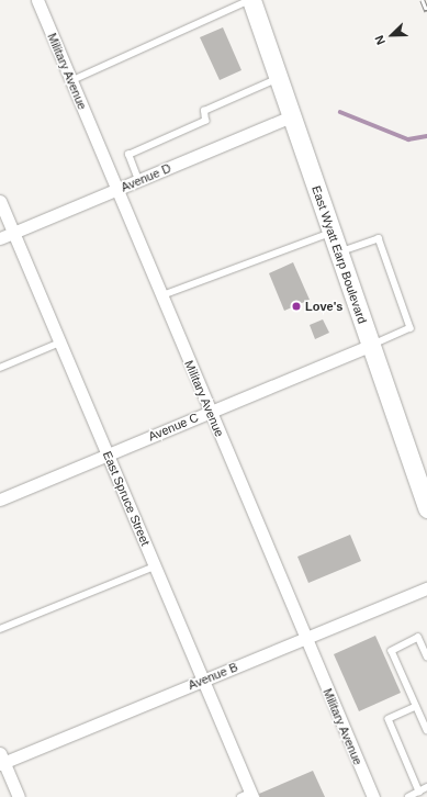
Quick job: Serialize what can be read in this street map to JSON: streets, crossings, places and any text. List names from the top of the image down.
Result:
{
  "streets": {
    "main road": ["East Wyatt Earp Boulevard"],
    "street": [
      "Military Avenue",
      "Avenue D",
      "Avenue C",
      "East Spruce Street",
      "Avenue B"
    ]
  },
  "crossings": [
    ["Military Avenue", "Avenue D"],
    ["Military Avenue", "Avenue C"],
    ["Military Avenue", "Avenue B"],
    ["Avenue D", "East Wyatt Earp Boulevard"],
    ["Avenue D", "East Spruce Street"],
    ["East Wyatt Earp Boulevard", "Avenue C"],
    ["Avenue C", "East Spruce Street"],
    ["East Spruce Street", "Avenue B"]
  ],
  "places": ["Love's"],
  "north": "bottom left"
}
